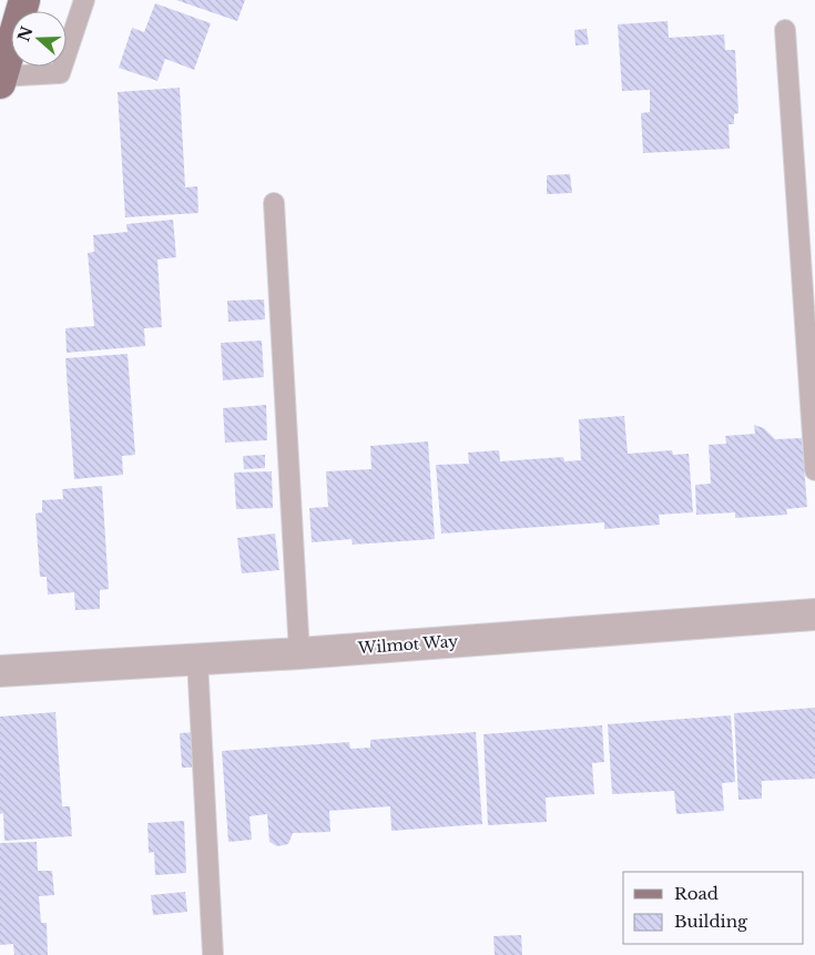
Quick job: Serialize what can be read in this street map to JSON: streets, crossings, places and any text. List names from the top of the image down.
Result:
{
  "streets": {
    "street": ["Wilmot Way"]
  },
  "legend": ["Road", "Building"],
  "north": "left"
}
